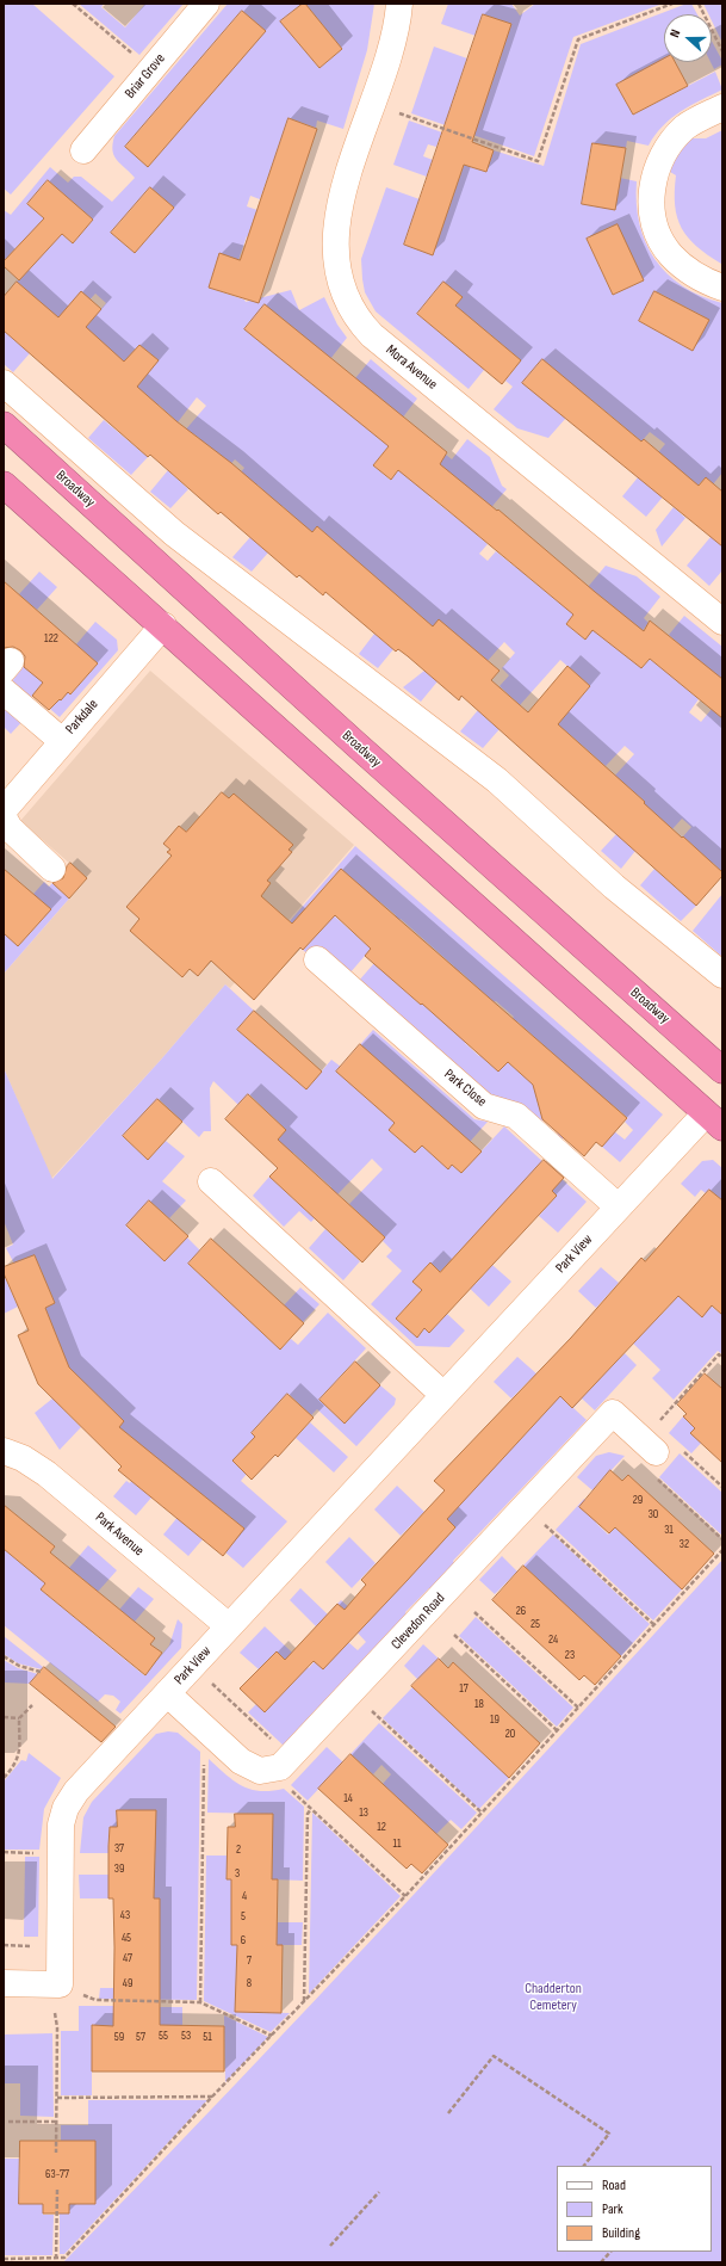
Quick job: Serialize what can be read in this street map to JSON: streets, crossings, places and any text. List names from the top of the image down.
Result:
{
  "streets": {
    "highway": ["Broadway"],
    "street": [
      "Briar Grove",
      "Mora Avenue",
      "Parkdale",
      "Park Close",
      "Park View",
      "Park Avenue",
      "Clevedon Road"
    ]
  },
  "crossings": [
    ["Park Close", "Park View"],
    ["Park View", "Park Avenue"],
    ["Park View", "Clevedon Road"]
  ],
  "parks": ["Chadderton Cemetery"],
  "house_numbers": [
    "122",
    "29",
    "30",
    "31",
    "32",
    "26",
    "25",
    "24",
    "23",
    "17",
    "18",
    "19",
    "20",
    "14",
    "13",
    "12",
    "11",
    "37",
    "2",
    "39",
    "3",
    "4",
    "43",
    "5",
    "45",
    "6",
    "47",
    "7",
    "49",
    "8",
    "55",
    "53",
    "59",
    "57",
    "51",
    "63-77"
  ],
  "legend": ["Road", "Park", "Building"],
  "north": "left"
}
